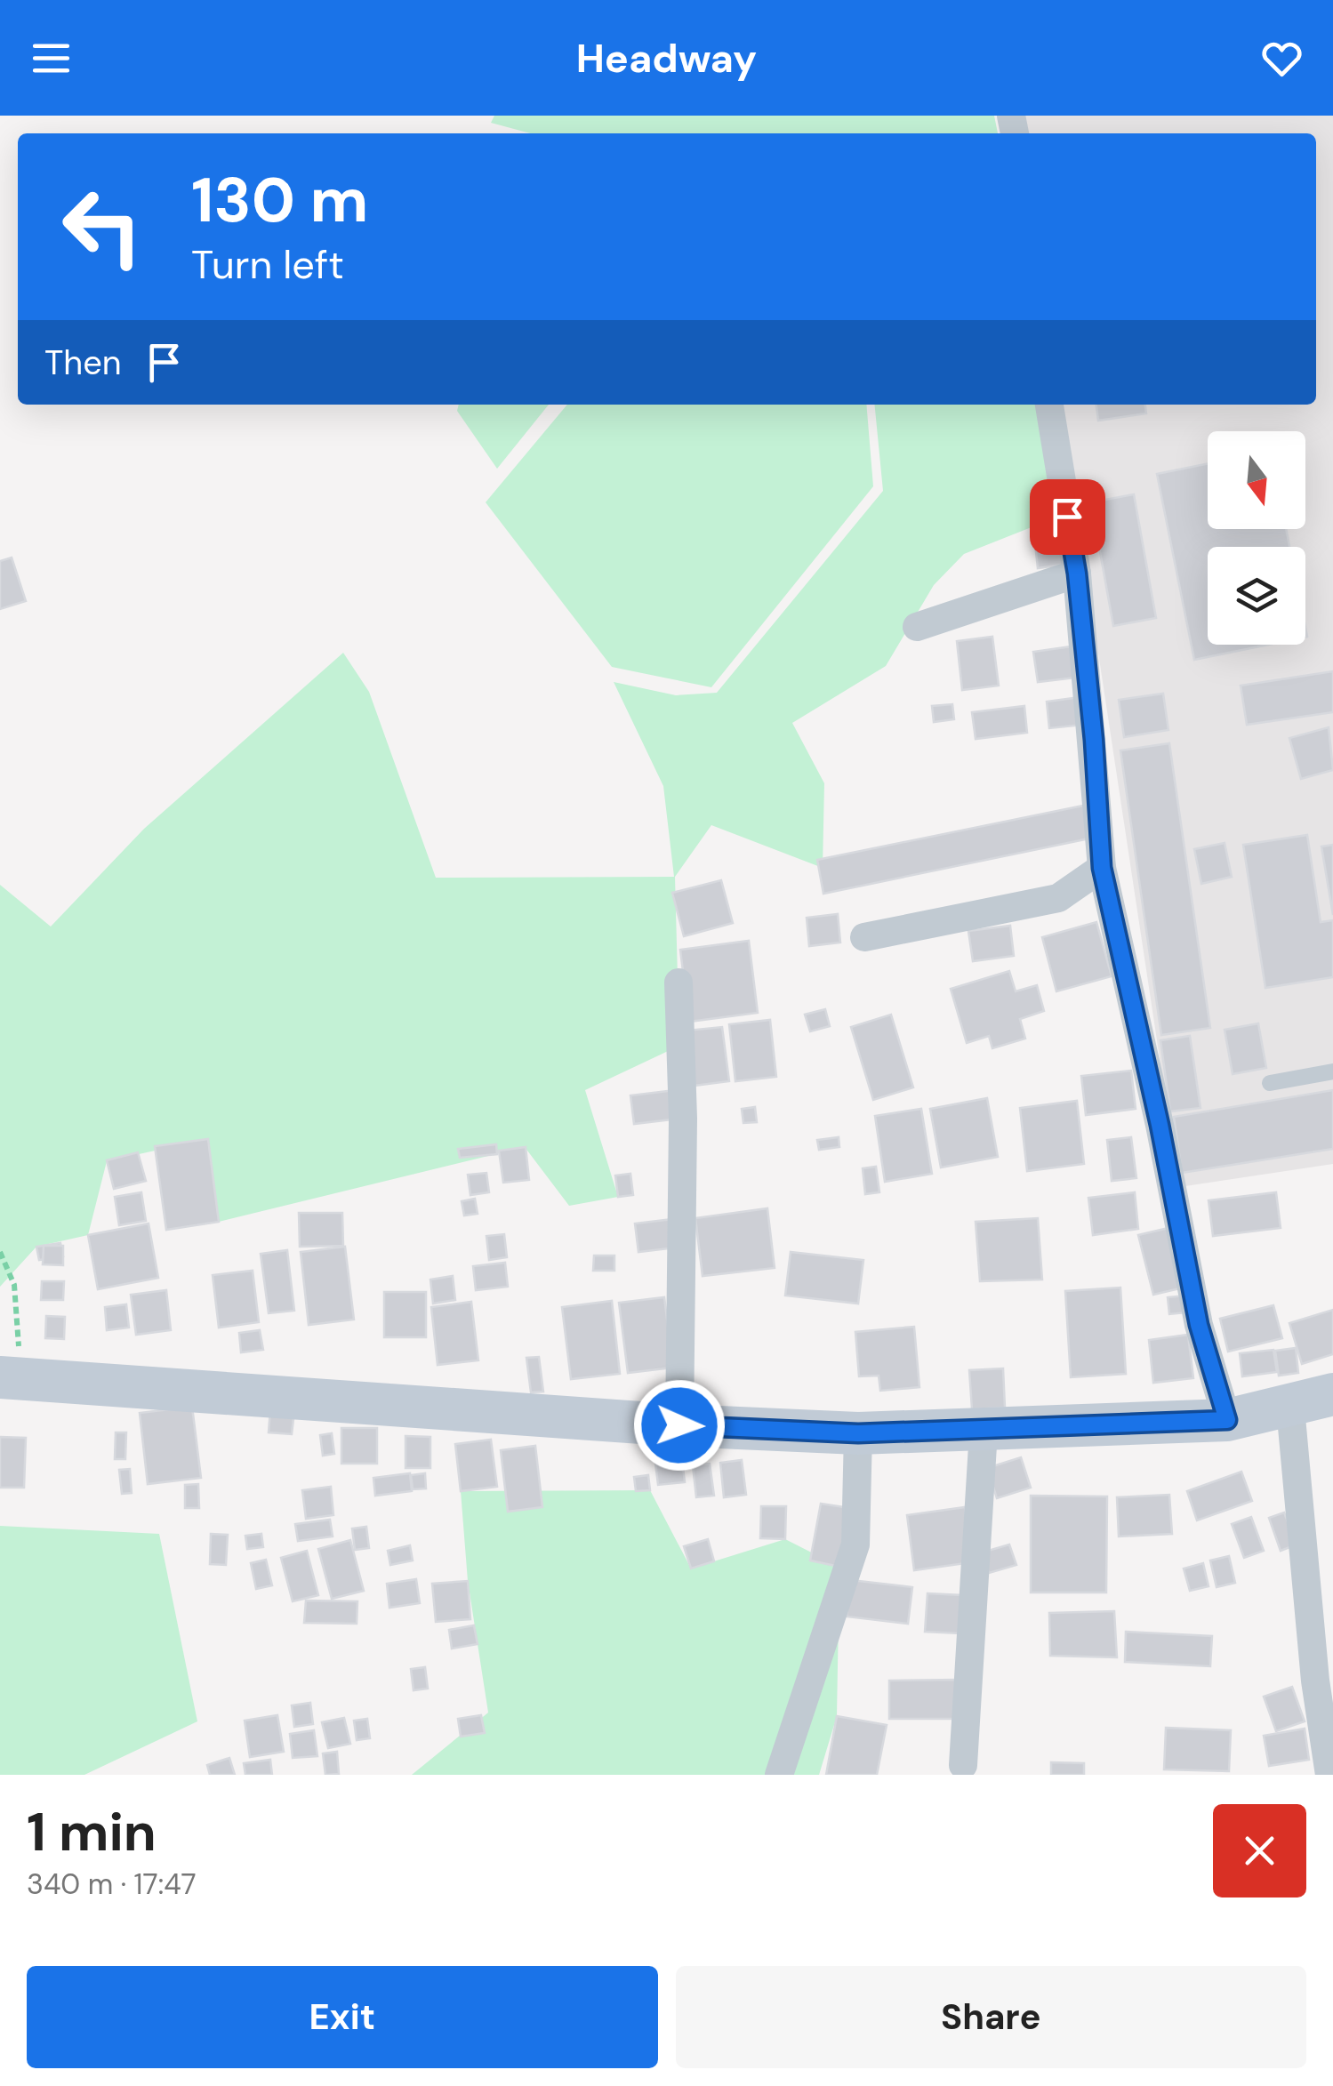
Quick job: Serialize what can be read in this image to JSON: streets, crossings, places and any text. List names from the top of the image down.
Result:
{
  "north": "bottom",
  "page": {
    "header": "Headway",
    "turn": ["130 m", "Turn left"],
    "then": "Then",
    "heading": ["1 min", "340 m · 17:47"],
    "buttons": ["Exit", "Share"]
  }
}
